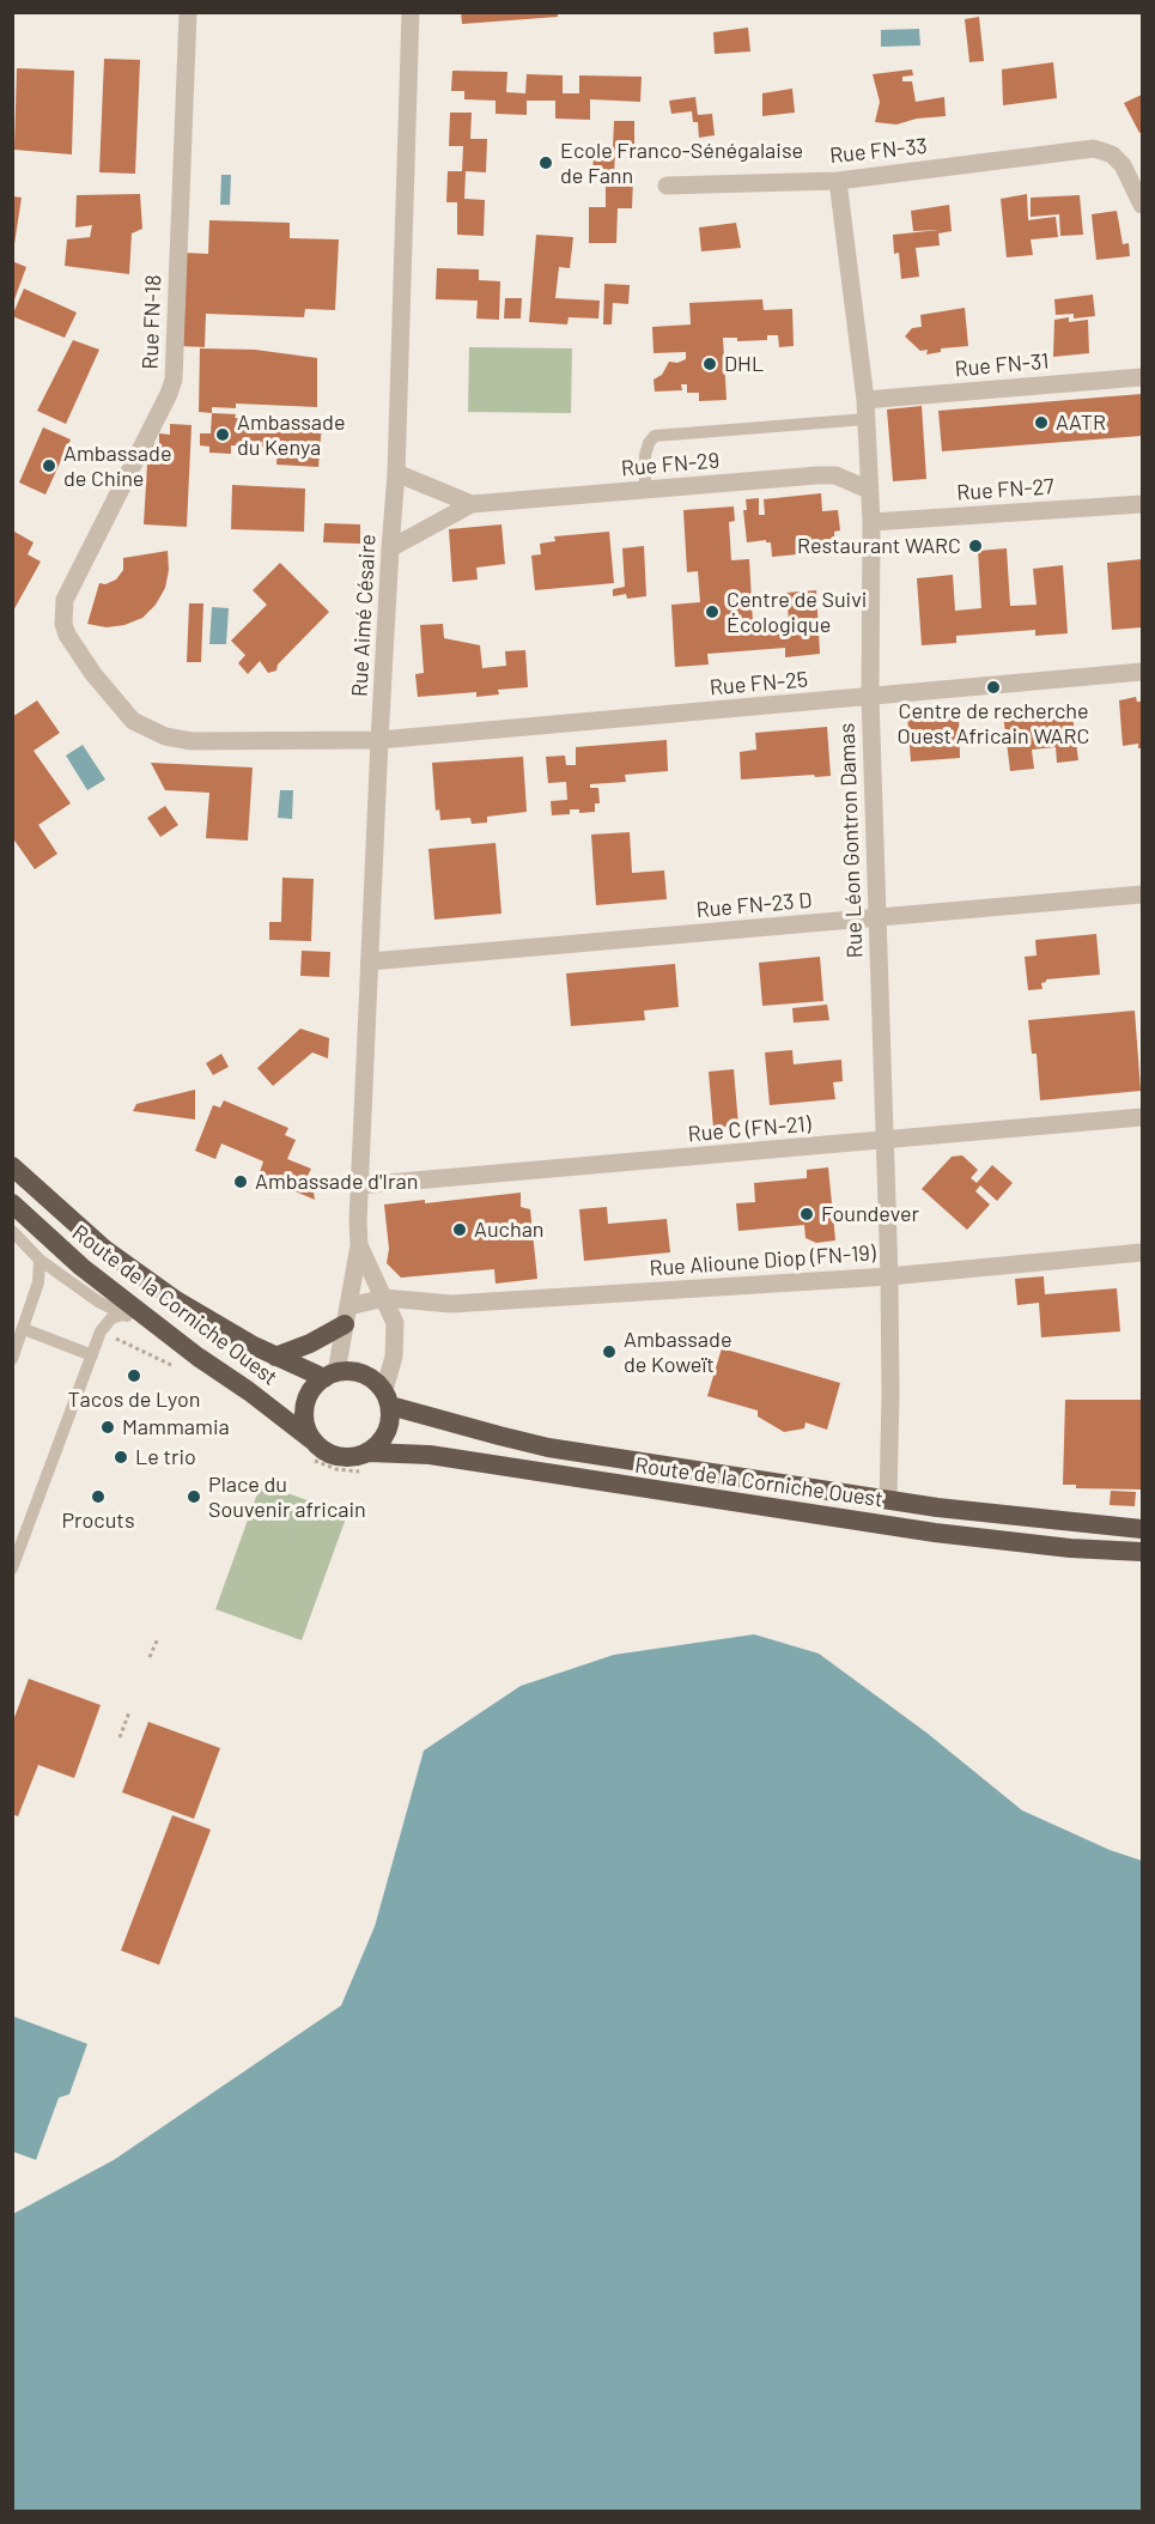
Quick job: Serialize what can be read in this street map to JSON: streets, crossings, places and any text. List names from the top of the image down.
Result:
{
  "streets": {
    "highway": ["Route de la Corniche Ouest"],
    "street": [
      "Rue FN-33",
      "Rue FN-18",
      "Rue FN-31",
      "Rue FN-29",
      "Rue FN-27",
      "Rue Aimé Césaire",
      "Rue FN-25",
      "Rue Léon Gontron Damas",
      "Rue FN-23 D",
      "Rue C (FN-21)",
      "Rue Alioune Diop (FN-19)"
    ]
  },
  "crossings": [
    ["Rue FN-33", "Rue Léon Gontron Damas"],
    ["Rue FN-18", "Rue Aimé Césaire"],
    ["Rue FN-18", "Rue FN-25"],
    ["Rue FN-31", "Rue Léon Gontron Damas"],
    ["Rue FN-29", "Rue Léon Gontron Damas"],
    ["Rue FN-27", "Rue Léon Gontron Damas"],
    ["Rue Aimé Césaire", "Rue FN-25"],
    ["Rue Aimé Césaire", "Rue FN-23 D"],
    ["Rue Aimé Césaire", "Rue C (FN-21)"],
    ["Rue FN-25", "Rue Léon Gontron Damas"],
    ["Rue Léon Gontron Damas", "Rue FN-23 D"],
    ["Rue Léon Gontron Damas", "Rue C (FN-21)"],
    ["Rue Léon Gontron Damas", "Rue Alioune Diop (FN-19)"],
    ["Rue Léon Gontron Damas", "Route de la Corniche Ouest"]
  ],
  "places": [
    "Ecole Franco-Sénégalaise de Fann",
    "DHL",
    "AATR",
    "Ambassade du Kenya",
    "Ambassade de Chine",
    "Restaurant WARC",
    "Centre de Suivi Écologique",
    "Centre de recherche Ouest Africain WARC",
    "Ambassade d'Iran",
    "Foundever",
    "Auchan",
    "Ambassade de Koweït",
    "Tacos de Lyon",
    "Mammamia",
    "Le trio",
    "Procuts",
    "Place du Souvenir africain"
  ]
}
